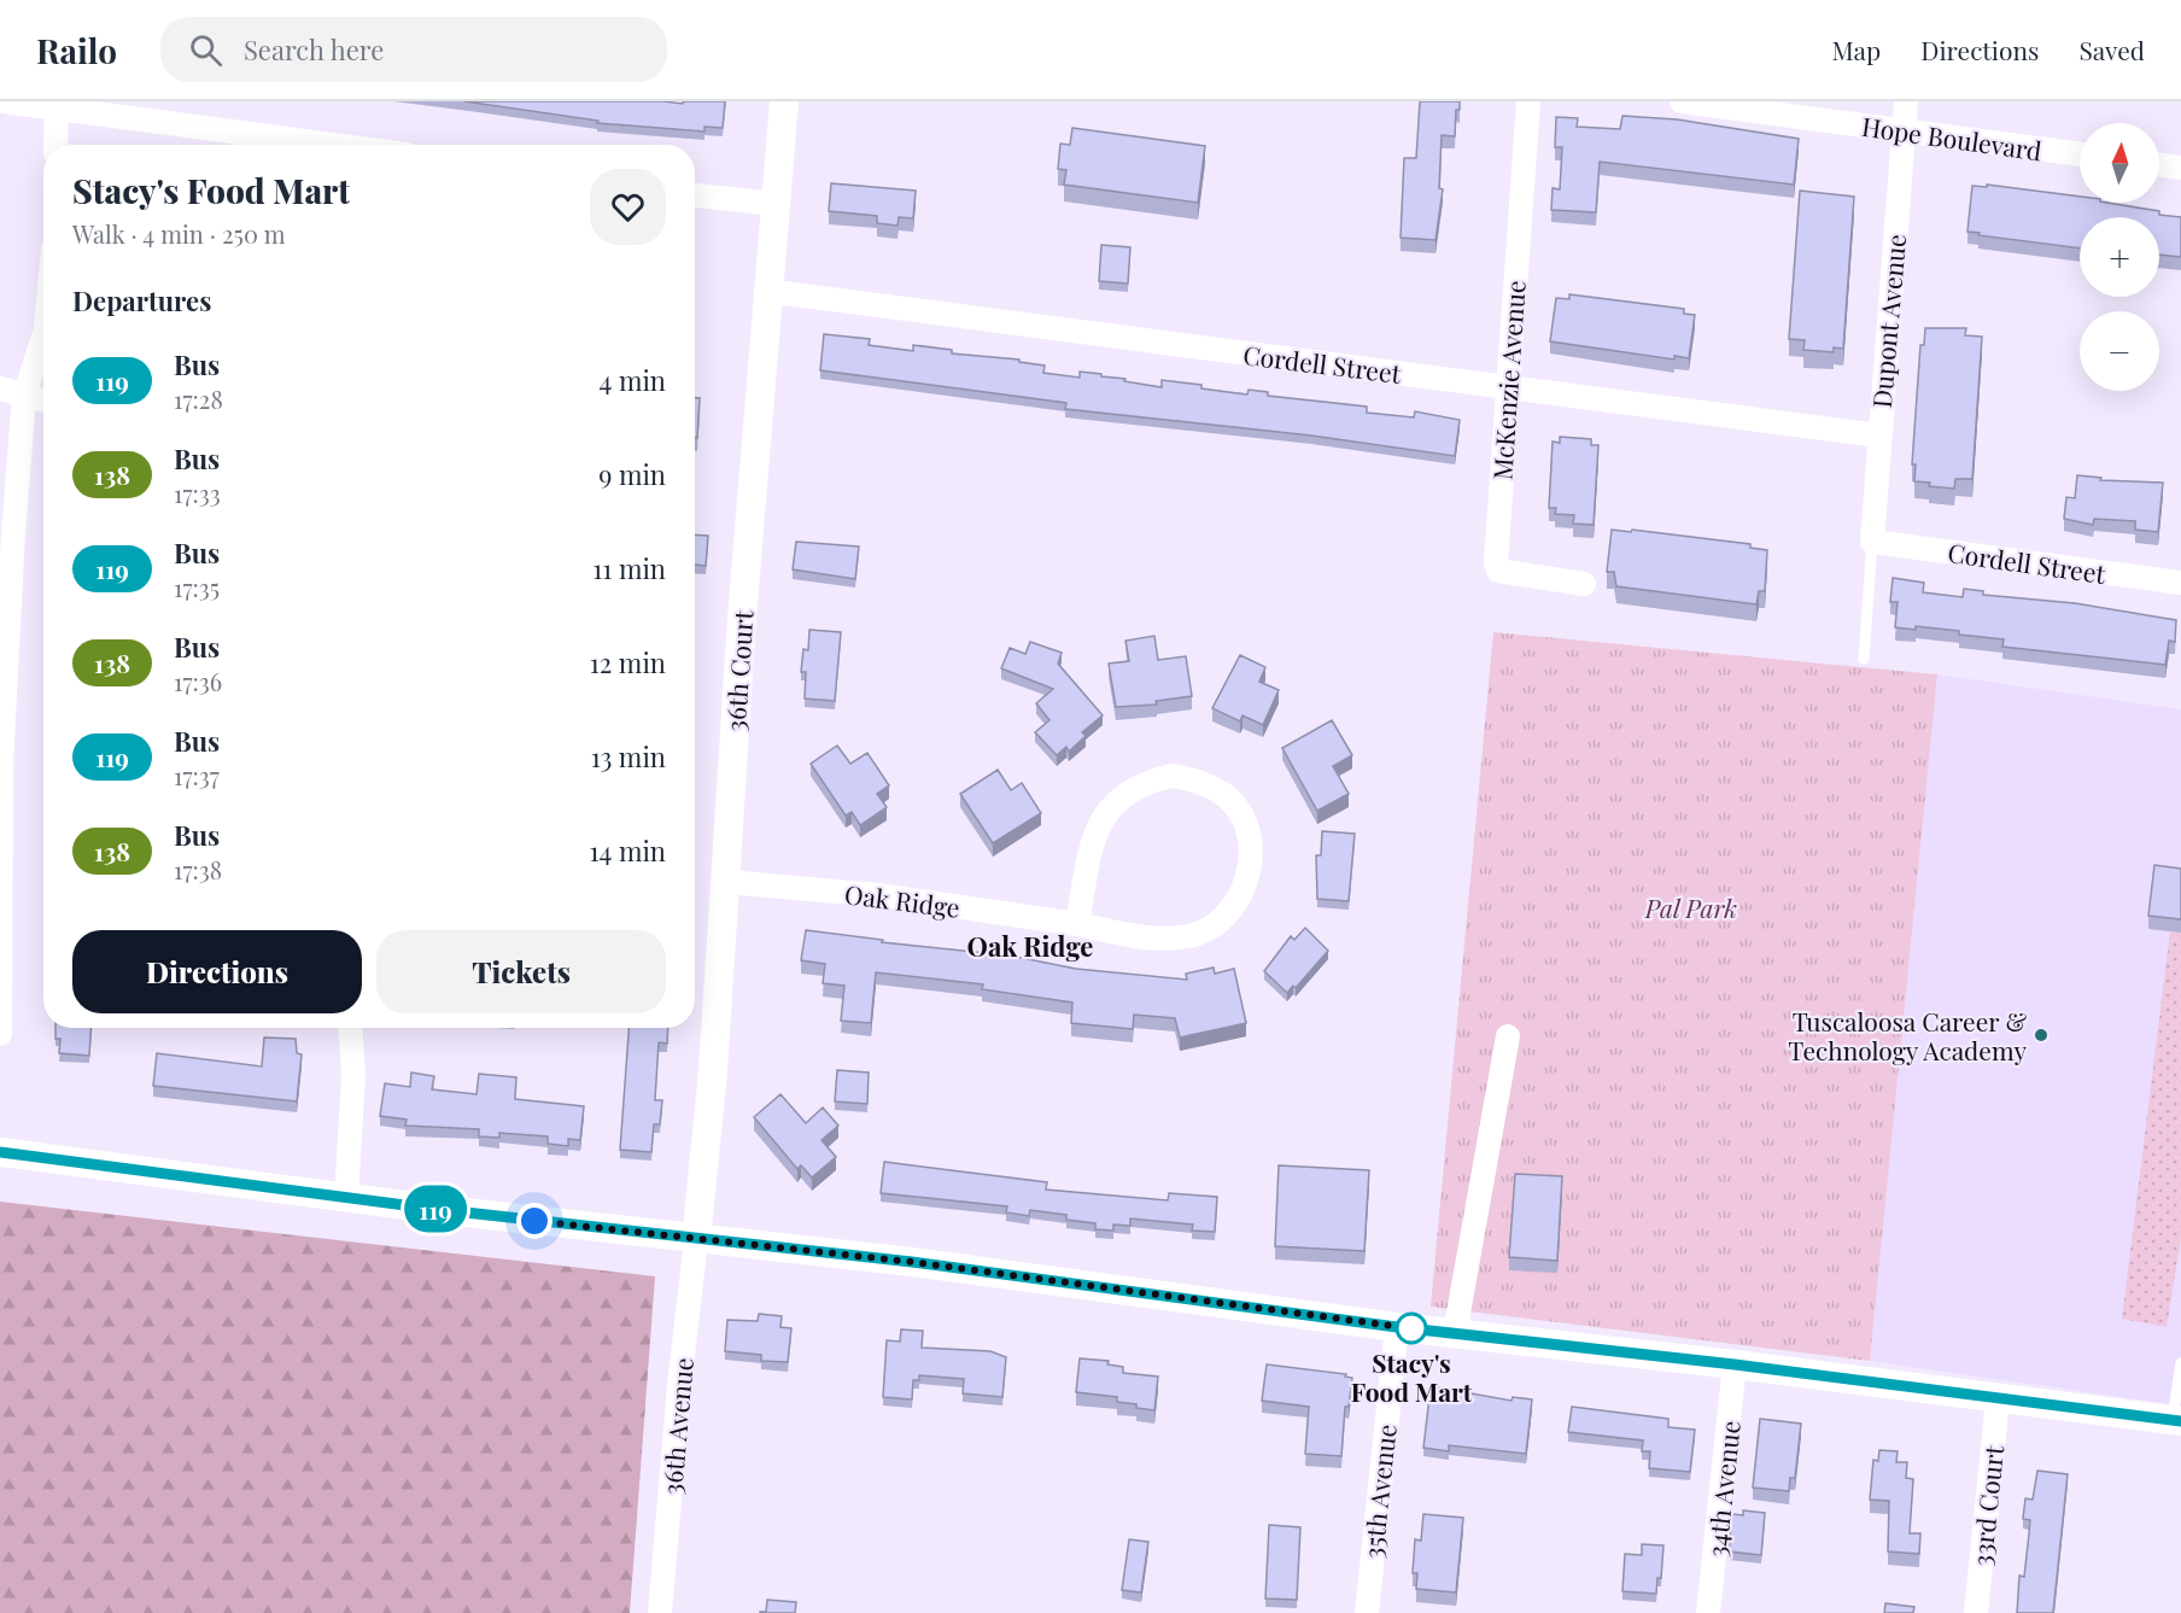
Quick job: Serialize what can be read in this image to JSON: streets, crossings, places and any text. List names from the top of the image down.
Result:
{
  "streets": {
    "street": [
      "Hope Boulevard",
      "Dupont Avenue",
      "Cordell Street",
      "McKenzie Avenue",
      "36th Court",
      "Oak Ridge",
      "36th Avenue",
      "34th Avenue",
      "35th Avenue",
      "33rd Court"
    ]
  },
  "crossings": [
    ["Hope Boulevard", "Dupont Avenue"],
    ["Dupont Avenue", "Cordell Street"],
    ["Cordell Street", "McKenzie Avenue"],
    ["Cordell Street", "36th Court"],
    ["36th Court", "Oak Ridge"],
    ["36th Court", "36th Avenue"]
  ],
  "districts": ["Oak Ridge"],
  "parks": ["Pal Park"],
  "places": ["Tuscaloosa Career & Technology Academy", "Stacy's Food Mart"],
  "lines": ["bus line 119"],
  "north": "top",
  "page": {
    "header": "Railo",
    "search": "Search here",
    "nav": ["Map", "Directions", "Saved"],
    "on_map": "119",
    "map_buttons": ["+", "−"],
    "heading": [
      ["Stacy's Food Mart", "Walk · 4 min · 250 m"],
      "Departures"
    ],
    "list": [
      {
        "mark": "119",
        "name": "Bus",
        "note": "17:28",
        "value": "4 min"
      },
      {
        "mark": "138",
        "name": "Bus",
        "note": "17:33",
        "value": "9 min"
      },
      {
        "mark": "119",
        "name": "Bus",
        "note": "17:35",
        "value": "11 min"
      },
      {
        "mark": "138",
        "name": "Bus",
        "note": "17:36",
        "value": "12 min"
      },
      {
        "mark": "119",
        "name": "Bus",
        "note": "17:37",
        "value": "13 min"
      },
      {
        "mark": "138",
        "name": "Bus",
        "note": "17:38",
        "value": "14 min"
      }
    ],
    "buttons": ["Directions", "Tickets"]
  }
}
